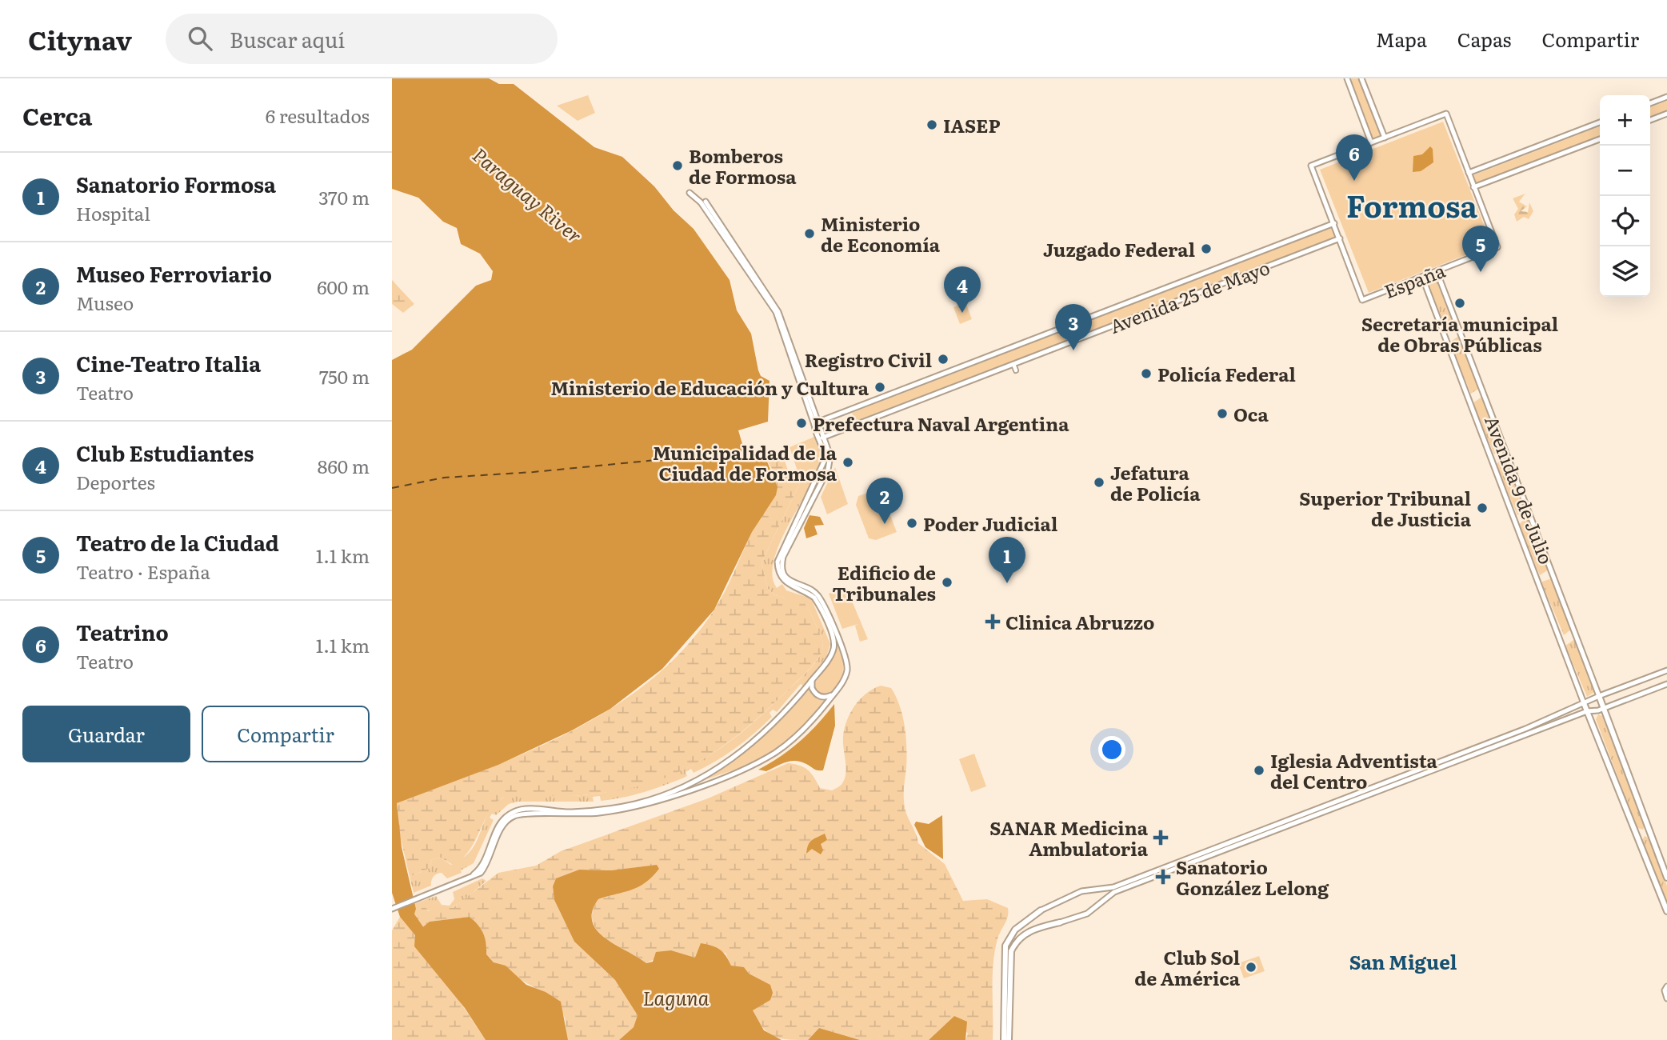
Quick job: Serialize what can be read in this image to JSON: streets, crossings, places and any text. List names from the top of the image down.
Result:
{
  "streets": {
    "main road": ["España", "Avenida 25 de Mayo", "Avenida 9 de Julio"]
  },
  "crossings": [
    ["España", "Avenida 25 de Mayo"],
    ["España", "Avenida 9 de Julio"]
  ],
  "districts": ["Formosa", "San Miguel"],
  "water": ["Paraguay River", "Laguna"],
  "places": {
    "other": [
      "IASEP",
      "Bomberos de Formosa",
      "Ministerio de Economía",
      "Juzgado Federal",
      "Secretaría municipal de Obras Públicas",
      "Registro Civil",
      "Policía Federal",
      "Ministerio de Educación y Cultura",
      "Oca",
      "Prefectura Naval Argentina",
      "Municipalidad de la Ciudad de Formosa",
      "Jefatura de Policía",
      "Superior Tribunal de Justicia",
      "Poder Judicial",
      "Edificio de Tribunales",
      "Iglesia Adventista del Centro",
      "Club Sol de América"
    ],
    "health": ["Clinica Abruzzo", "SANAR Medicina Ambulatoria", "Sanatorio González Lelong"]
  },
  "page": {
    "header": "Citynav",
    "search": "Buscar aquí",
    "nav": ["Mapa", "Capas", "Compartir"],
    "heading": ["Cerca", "6 resultados"],
    "map_buttons": ["+", "−"],
    "pins": [
      "6",
      "5",
      "4",
      "3",
      "2",
      "1"
    ],
    "list": [
      {
        "mark": "1",
        "name": "Sanatorio Formosa",
        "note": "Hospital",
        "value": "370 m"
      },
      {
        "mark": "2",
        "name": "Museo Ferroviario",
        "note": "Museo",
        "value": "600 m"
      },
      {
        "mark": "3",
        "name": "Cine-Teatro Italia",
        "note": "Teatro",
        "value": "750 m"
      },
      {
        "mark": "4",
        "name": "Club Estudiantes",
        "note": "Deportes",
        "value": "860 m"
      },
      {
        "mark": "5",
        "name": "Teatro de la Ciudad",
        "note": "Teatro · España",
        "value": "1.1 km"
      },
      {
        "mark": "6",
        "name": "Teatrino",
        "note": "Teatro",
        "value": "1.1 km"
      }
    ],
    "buttons": ["Guardar", "Compartir"]
  }
}
